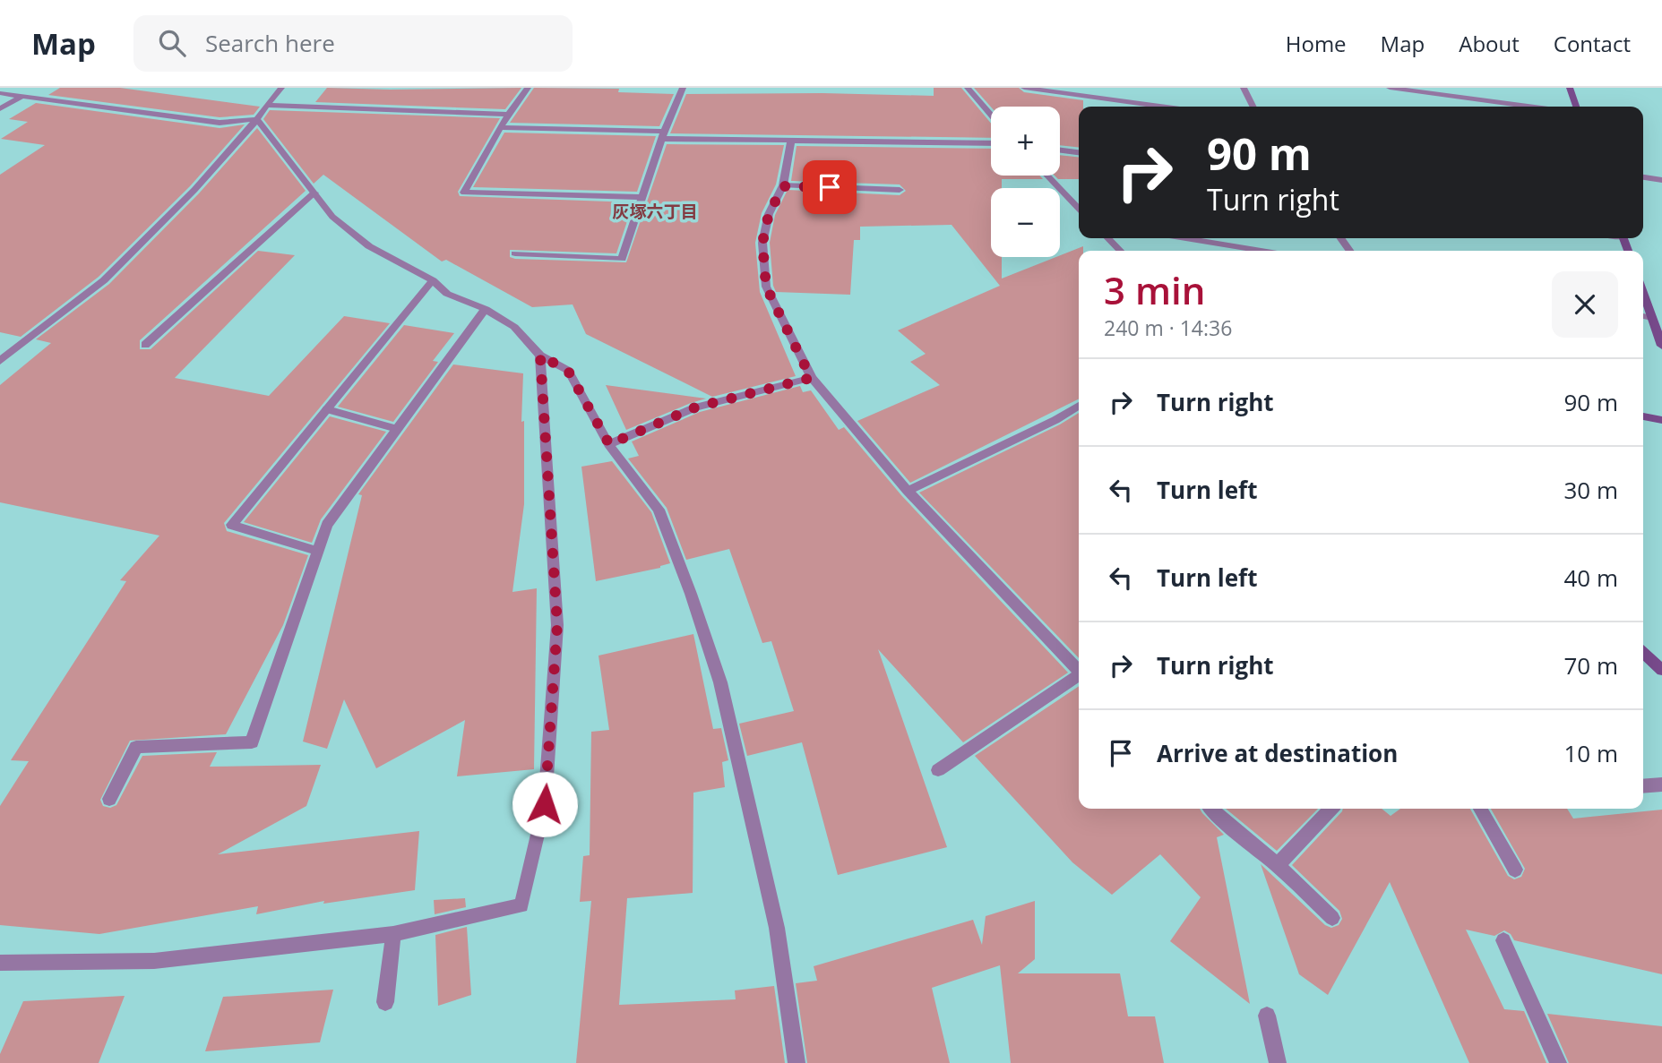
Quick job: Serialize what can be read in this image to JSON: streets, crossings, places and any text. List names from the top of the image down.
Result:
{
  "districts": ["灰塚六丁目"],
  "page": {
    "header": "Map",
    "search": "Search here",
    "nav": [
      "Home",
      "Map",
      "About",
      "Contact"
    ],
    "map_buttons": ["+", "−"],
    "turn": ["90 m", "Turn right"],
    "heading": ["3 min", "240 m · 14:36"],
    "list": [
      {
        "name": "Turn right",
        "value": "90 m"
      },
      {
        "name": "Turn left",
        "value": "30 m"
      },
      {
        "name": "Turn left",
        "value": "40 m"
      },
      {
        "name": "Turn right",
        "value": "70 m"
      },
      {
        "name": "Arrive at destination",
        "value": "10 m"
      }
    ]
  }
}
